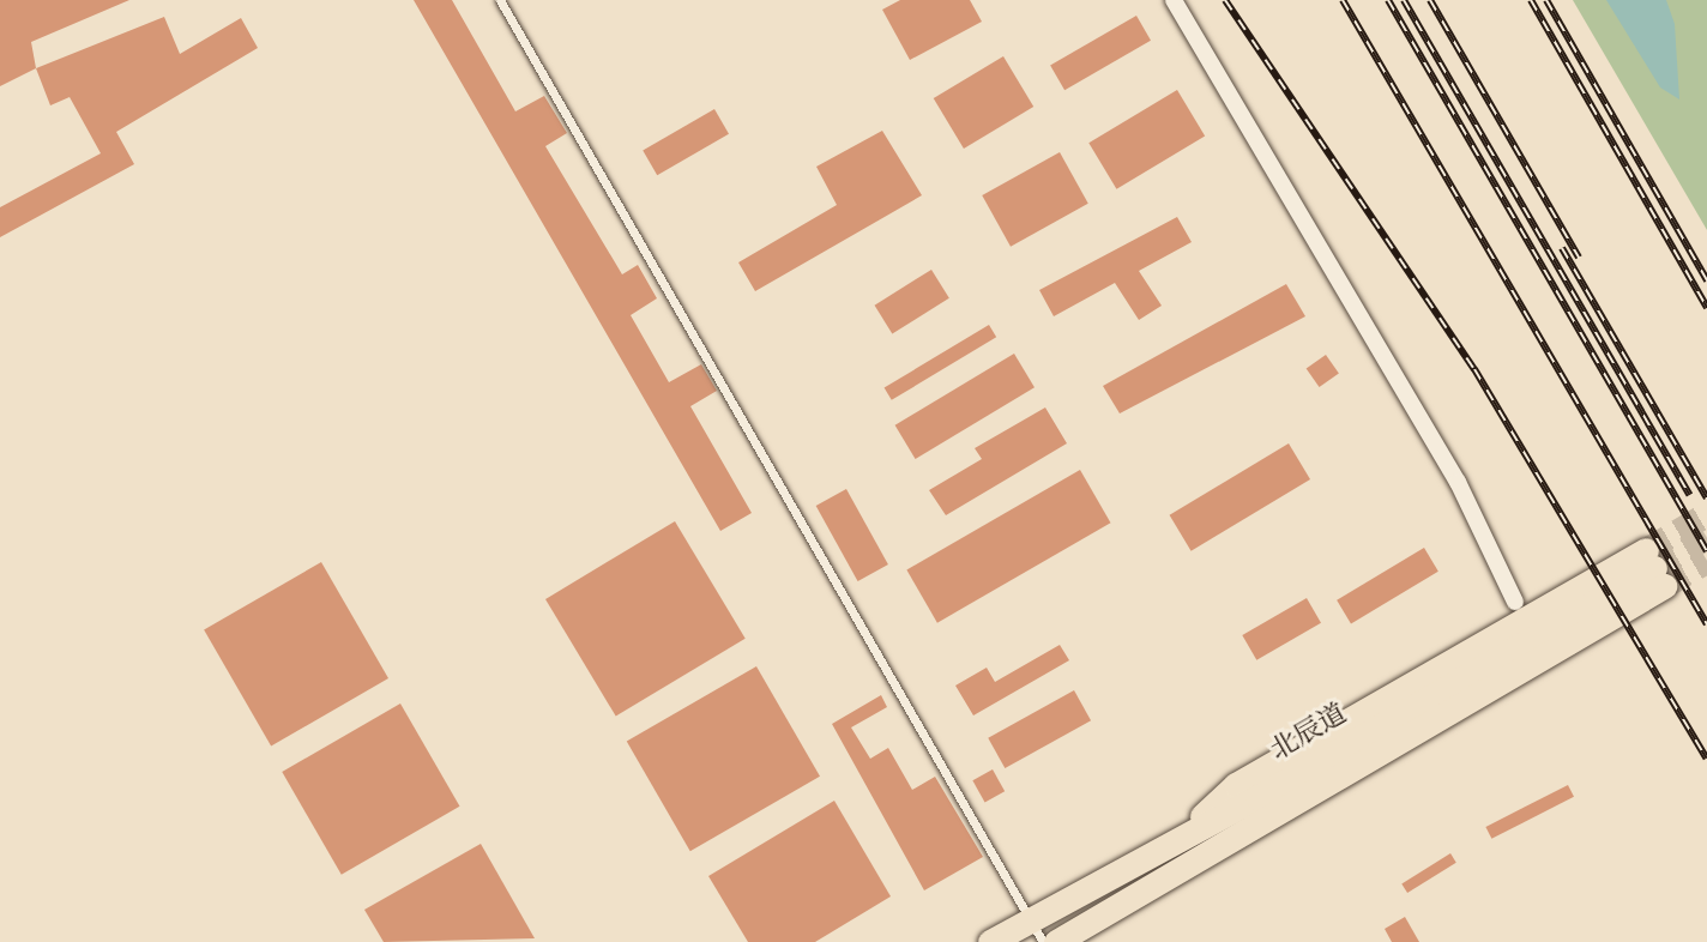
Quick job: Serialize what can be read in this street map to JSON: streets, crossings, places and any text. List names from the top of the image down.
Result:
{
  "streets": {
    "main road": ["北辰道"]
  }
}
